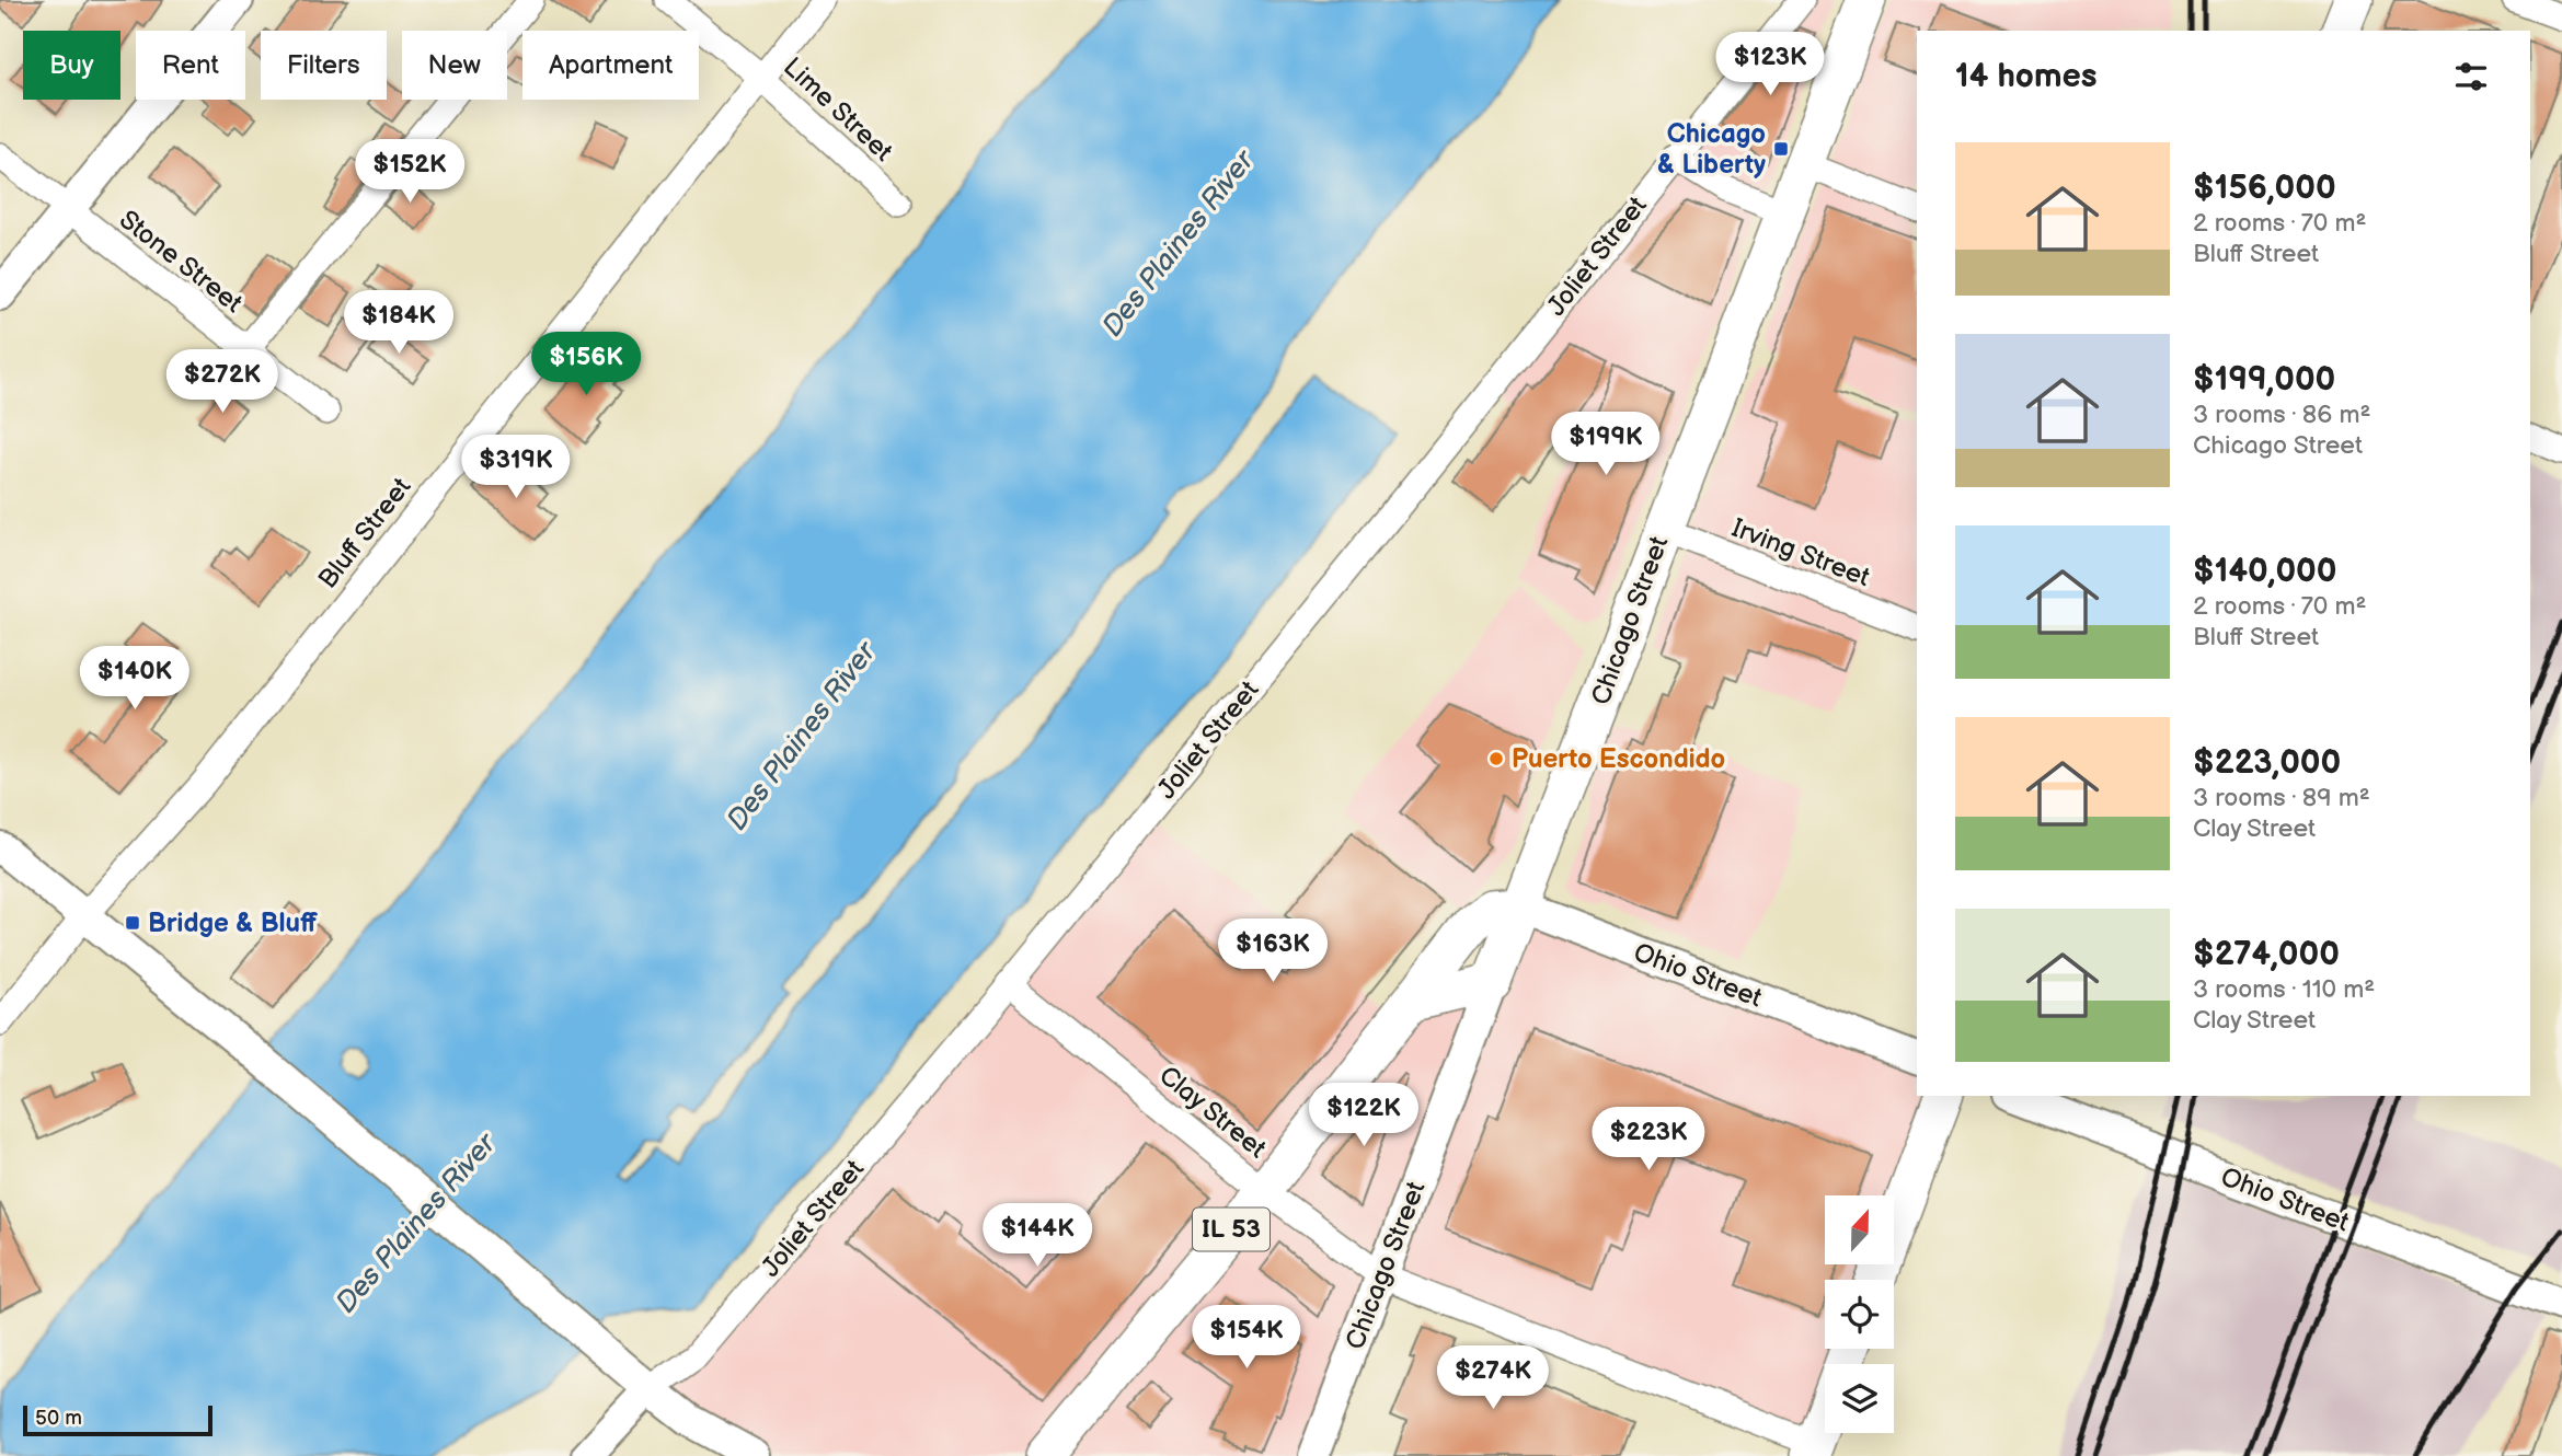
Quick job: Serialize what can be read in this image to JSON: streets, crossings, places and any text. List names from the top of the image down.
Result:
{
  "streets": {
    "main road": ["Chicago Street", "IL 53"],
    "street": [
      "Lime Street",
      "Joliet Street",
      "Stone Street",
      "Bluff Street",
      "Irving Street",
      "Ohio Street",
      "Clay Street"
    ]
  },
  "crossings": [
    ["Lime Street", "Bluff Street"],
    ["Joliet Street", "Clay Street"],
    ["Irving Street", "Chicago Street"],
    ["Chicago Street", "Ohio Street"],
    ["Chicago Street", "Clay Street"],
    ["Clay Street", "IL 53"]
  ],
  "water": ["Des Plaines River"],
  "places": {
    "transit": ["Chicago & Liberty", "Bridge & Bluff"],
    "other": ["Puerto Escondido"]
  },
  "scale_bar": "50 m",
  "north": "top",
  "page": {
    "chip": [
      "Buy",
      "Rent",
      "Filters",
      "New",
      "Apartment"
    ],
    "heading": "14 homes",
    "price": [
      "$123K",
      "$152K",
      "$184K",
      "$156K",
      "$272K",
      "$199K",
      "$319K",
      "$140K",
      "$163K",
      "$122K",
      "$223K",
      "$144K",
      "$154K",
      "$274K"
    ],
    "list": [
      {
        "name": "$156,000",
        "note": "2 rooms · 70 m² · Bluff Street"
      },
      {
        "name": "$199,000",
        "note": "3 rooms · 86 m² · Chicago Street"
      },
      {
        "name": "$140,000",
        "note": "2 rooms · 70 m² · Bluff Street"
      },
      {
        "name": "$223,000",
        "note": "3 rooms · 89 m² · Clay Street"
      },
      {
        "name": "$274,000",
        "note": "3 rooms · 110 m² · Clay Street"
      }
    ],
    "scale": "50 m"
  }
}
